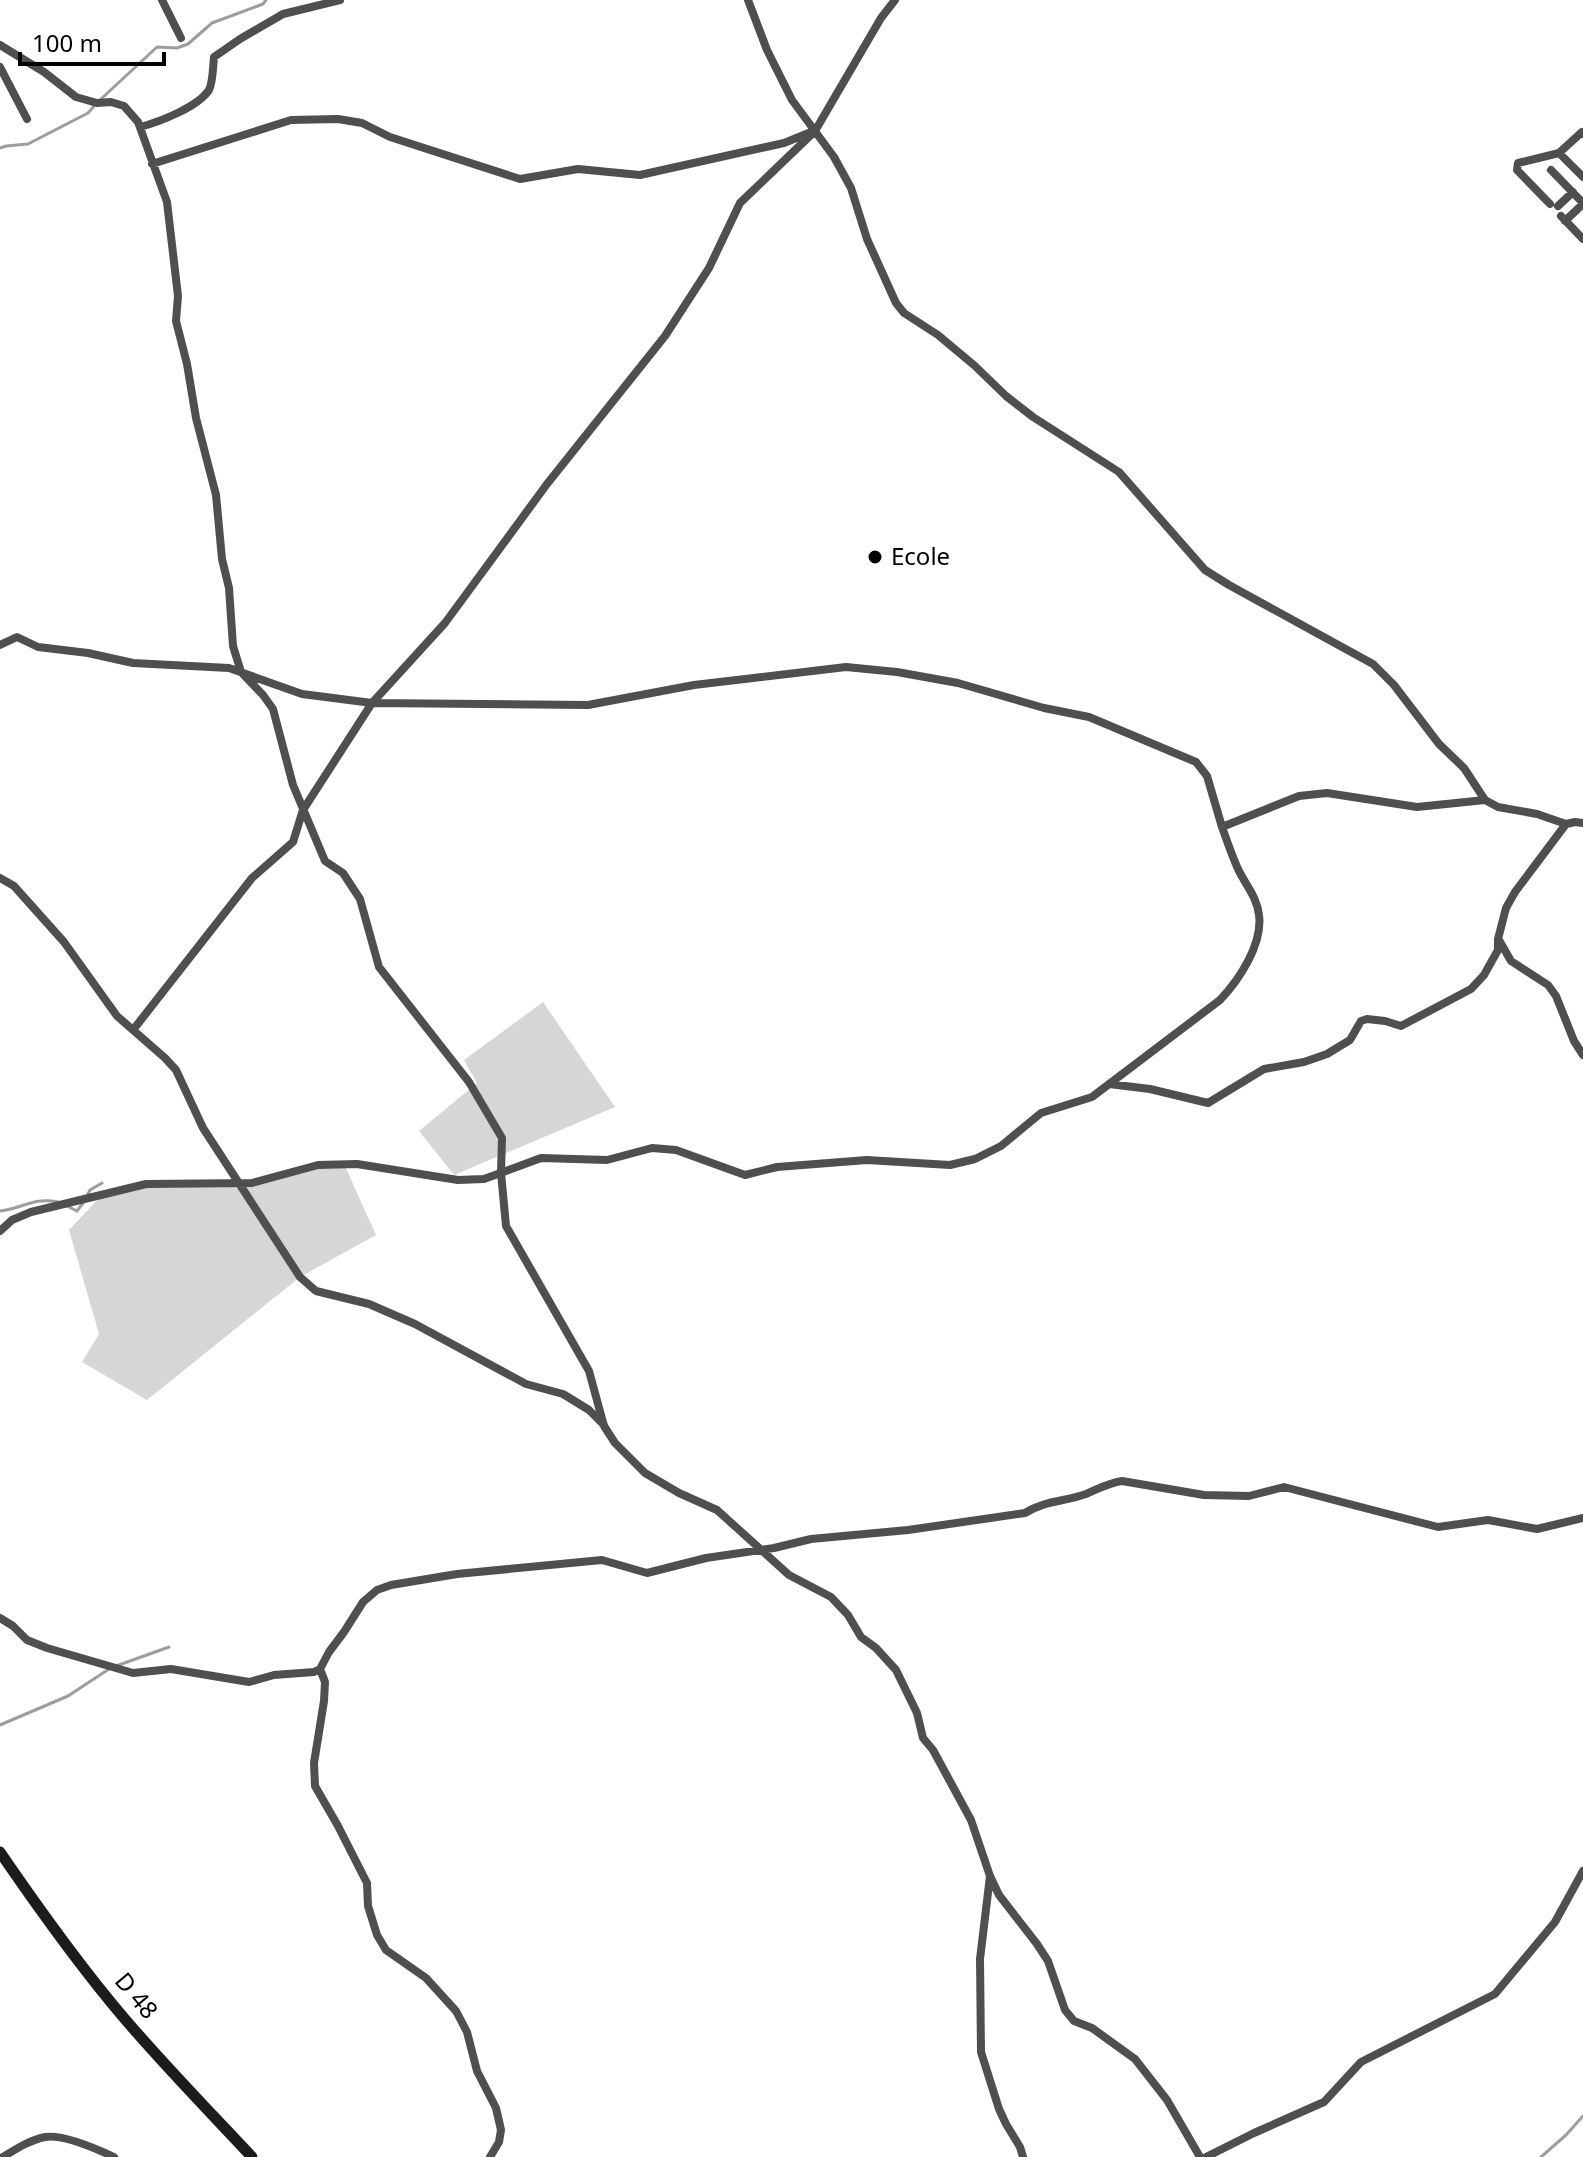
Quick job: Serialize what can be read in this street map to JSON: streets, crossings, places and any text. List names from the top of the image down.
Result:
{
  "streets": {
    "street": ["D 48"]
  },
  "places": ["Ecole"],
  "scale_bar": "100 m"
}
